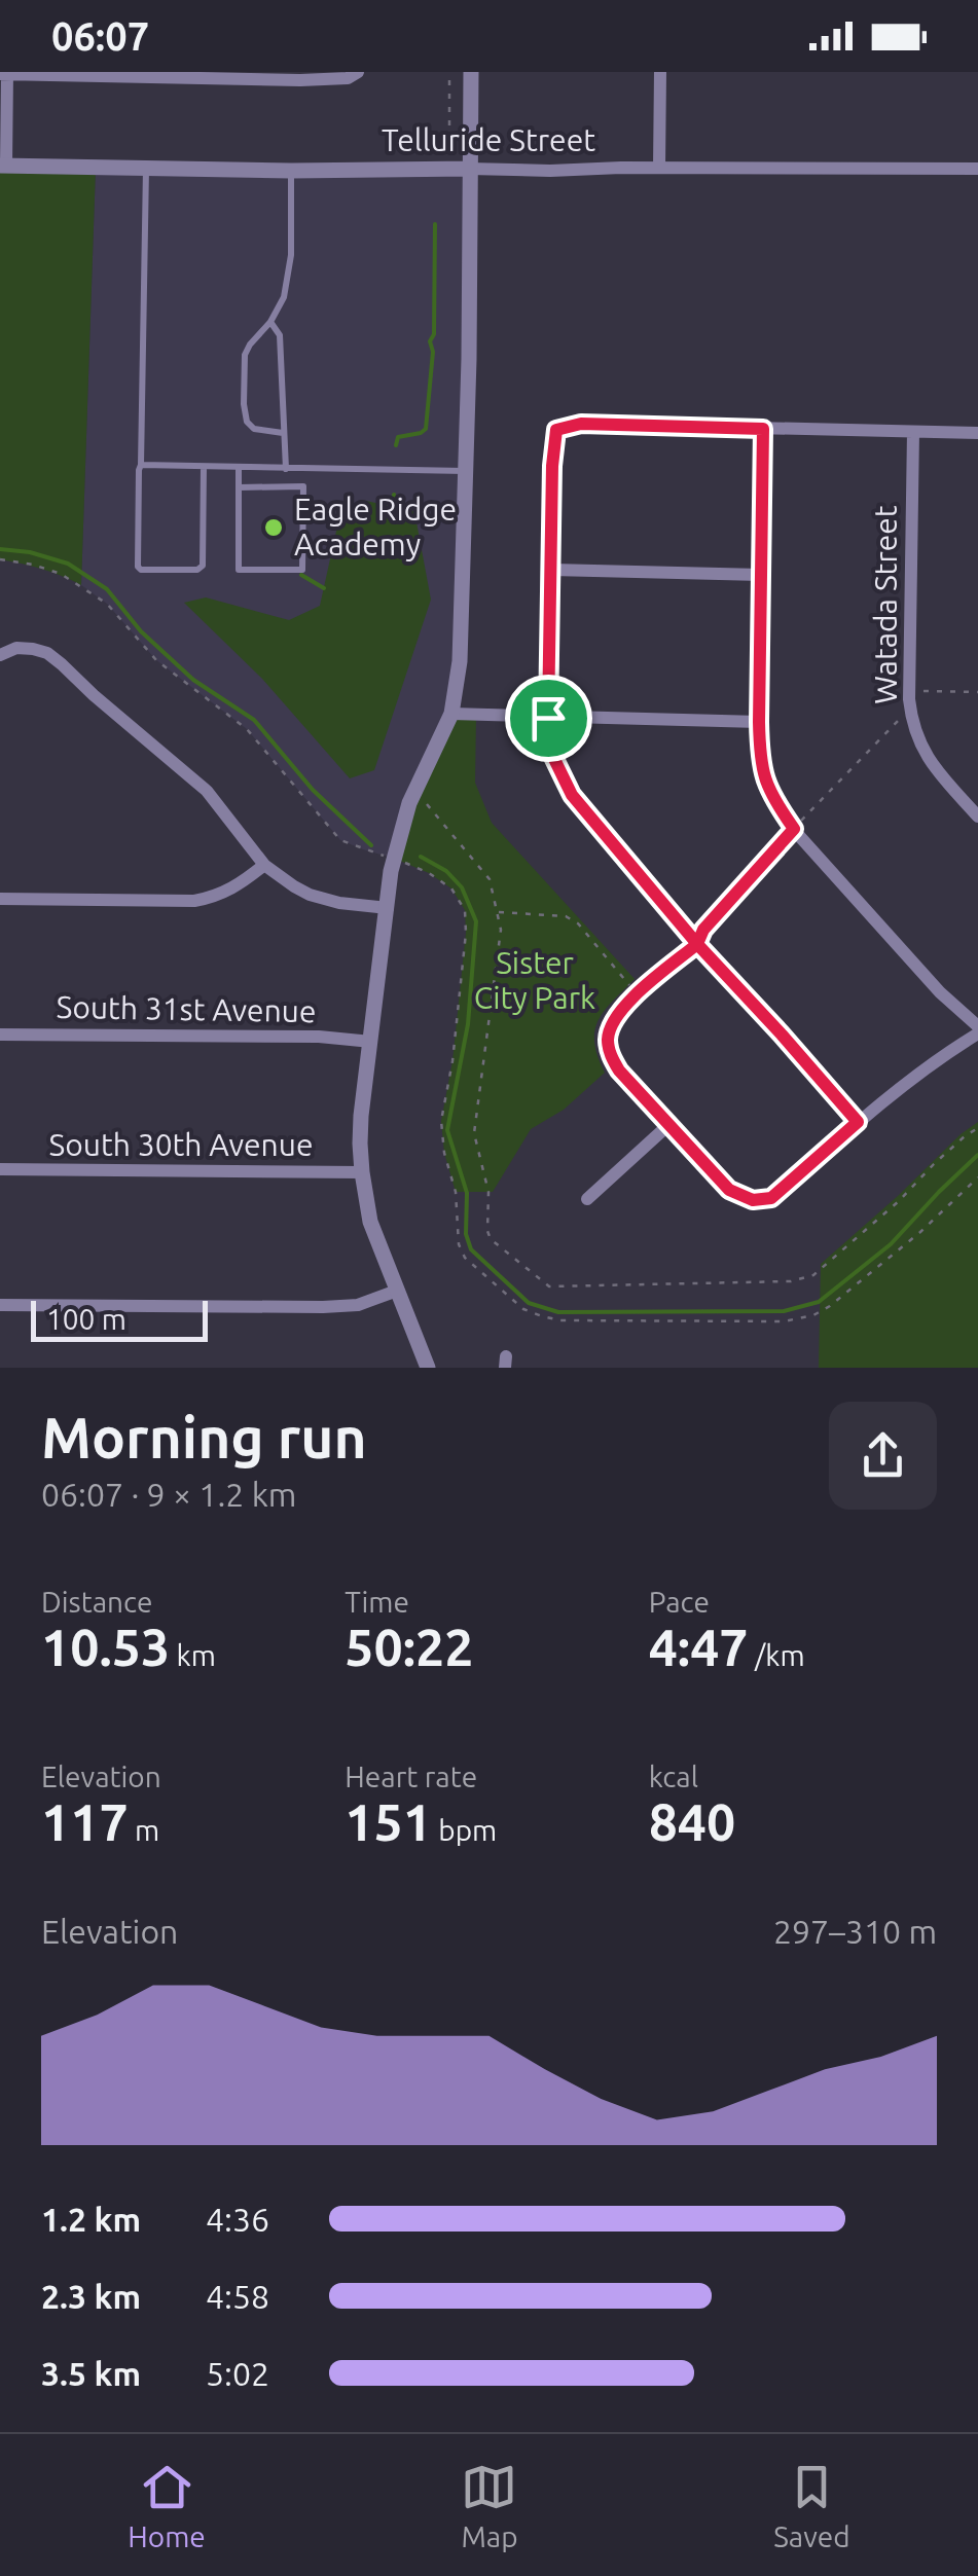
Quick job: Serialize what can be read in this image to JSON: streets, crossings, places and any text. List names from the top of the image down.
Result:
{
  "streets": {
    "street": [
      "Telluride Street",
      "Watada Street",
      "South 31st Avenue",
      "South 30th Avenue"
    ]
  },
  "parks": ["Sister City Park"],
  "places": ["Eagle Ridge Academy"],
  "scale_bar": "100 m",
  "page": {
    "status": "06:07",
    "scale": "100 m",
    "heading": ["Morning run", "06:07 · 9 × 1.2 km"],
    "stats": [
      ["Distance", "10.53 km"],
      ["Time", "50:22"],
      ["Pace", "4:47 /km"],
      ["Elevation", "117 m"],
      ["Heart rate", "151 bpm"],
      ["kcal", "840"]
    ],
    "chart": ["Elevation", "297–310 m"],
    "list": [
      {
        "name": "1.2 km",
        "note": "4:36"
      },
      {
        "name": "2.3 km",
        "note": "4:58"
      },
      {
        "name": "3.5 km",
        "note": "5:02"
      }
    ],
    "tabs": ["Home", "Map", "Saved"]
  }
}
